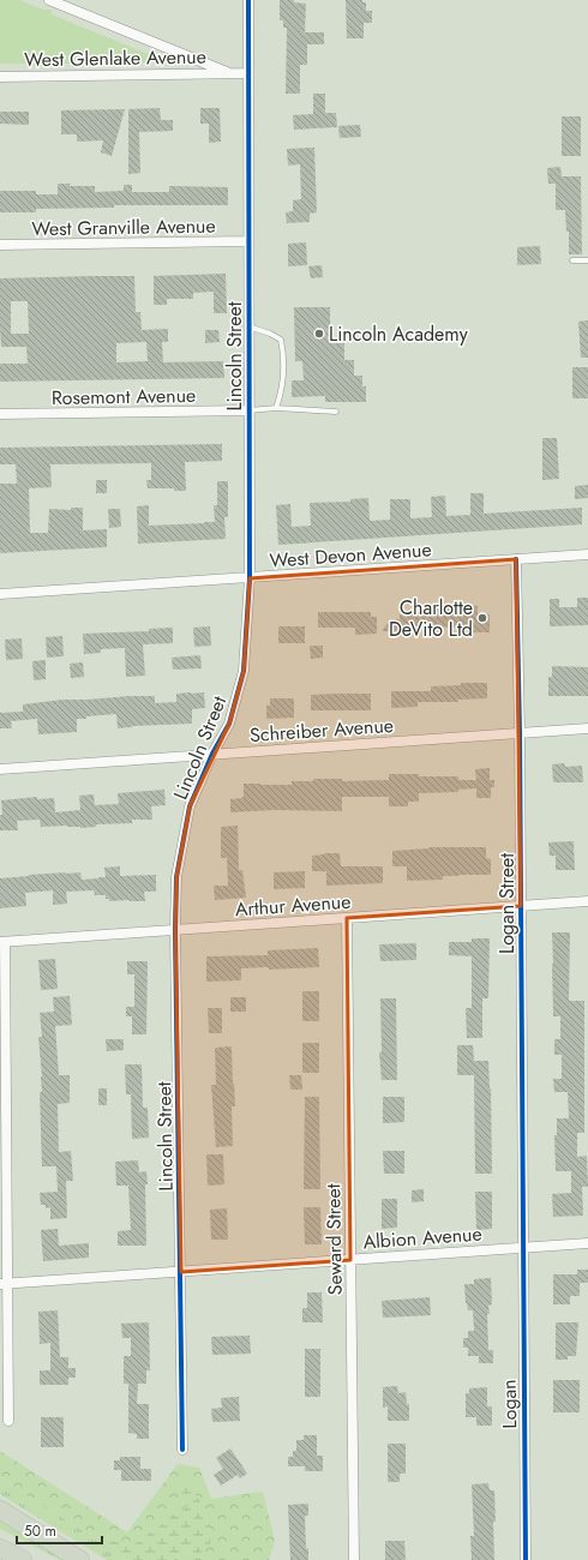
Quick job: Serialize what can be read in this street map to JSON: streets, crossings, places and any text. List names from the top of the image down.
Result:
{
  "streets": {
    "street": [
      "West Glenlake Avenue",
      "West Granville Avenue",
      "Lincoln Street",
      "Rosemont Avenue",
      "West Devon Avenue",
      "Schreiber Avenue",
      "Logan Street",
      "Arthur Avenue",
      "Albion Avenue",
      "Seward Street",
      "Logan"
    ]
  },
  "crossings": [
    ["West Glenlake Avenue", "Lincoln Street"],
    ["West Granville Avenue", "Lincoln Street"],
    ["Lincoln Street", "Rosemont Avenue"],
    ["Lincoln Street", "West Devon Avenue"],
    ["Lincoln Street", "Schreiber Avenue"],
    ["Lincoln Street", "Arthur Avenue"],
    ["Lincoln Street", "Albion Avenue"],
    ["West Devon Avenue", "Logan Street"],
    ["Schreiber Avenue", "Logan Street"],
    ["Logan Street", "Arthur Avenue"],
    ["Logan Street", "Albion Avenue"],
    ["Logan Street", "Logan"],
    ["Arthur Avenue", "Seward Street"],
    ["Albion Avenue", "Seward Street"],
    ["Albion Avenue", "Logan"]
  ],
  "places": ["Lincoln Academy", "Charlotte DeVito Ltd"],
  "scale_bar": "50 m"
}
